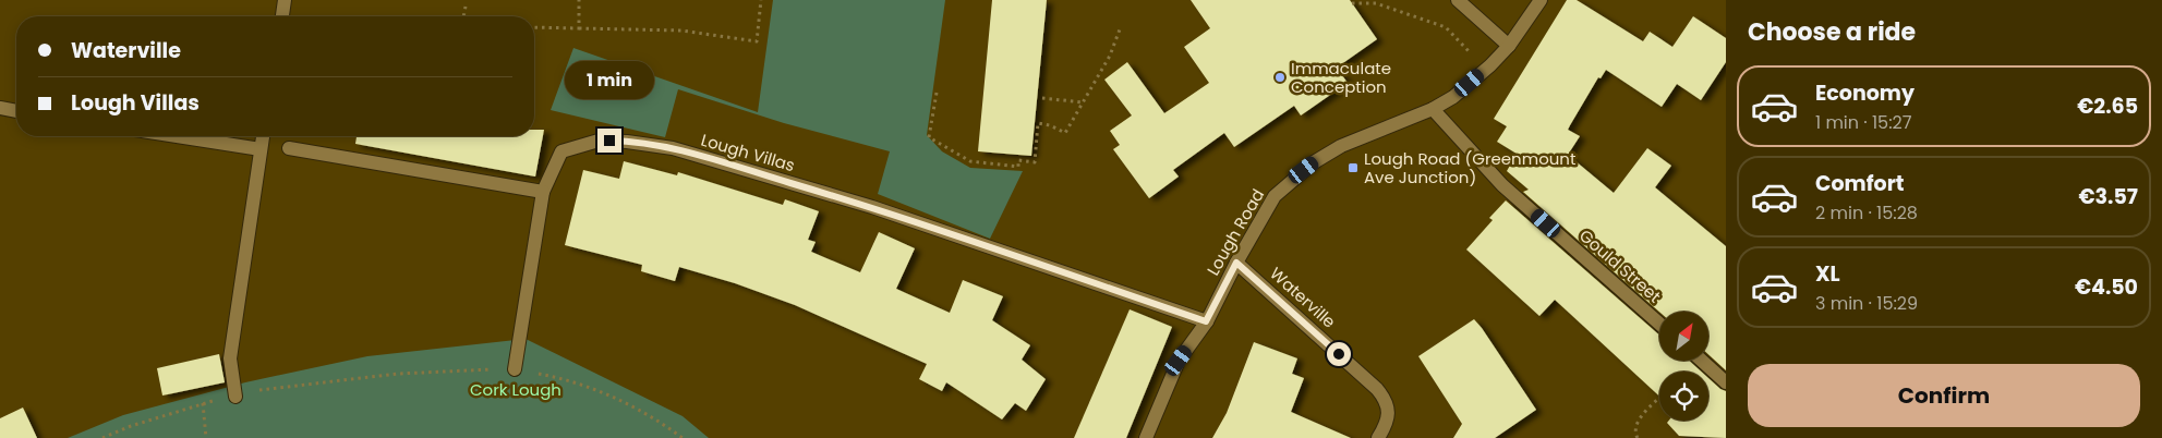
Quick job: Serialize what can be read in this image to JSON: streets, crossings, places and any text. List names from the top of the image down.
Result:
{
  "streets": {
    "street": [
      "Lough Villas",
      "Lough Road",
      "Gould Street",
      "Waterville"
    ]
  },
  "crossings": [
    ["Lough Villas", "Lough Road"],
    ["Lough Road", "Gould Street"],
    ["Lough Road", "Waterville"]
  ],
  "parks": ["Cork Lough"],
  "places": {
    "other": ["Immaculate Conception"],
    "transit": ["Lough Road (Greenmount Ave Junction)"]
  },
  "north": "top right",
  "page": {
    "heading": "Choose a ride",
    "banner": ["Waterville", "Lough Villas"],
    "bubble": "1 min",
    "list": [
      {
        "name": "Economy",
        "note": "1 min · 15:27",
        "value": "€2.65"
      },
      {
        "name": "Comfort",
        "note": "2 min · 15:28",
        "value": "€3.57"
      },
      {
        "name": "XL",
        "note": "3 min · 15:29",
        "value": "€4.50"
      }
    ],
    "buttons": "Confirm"
  }
}
